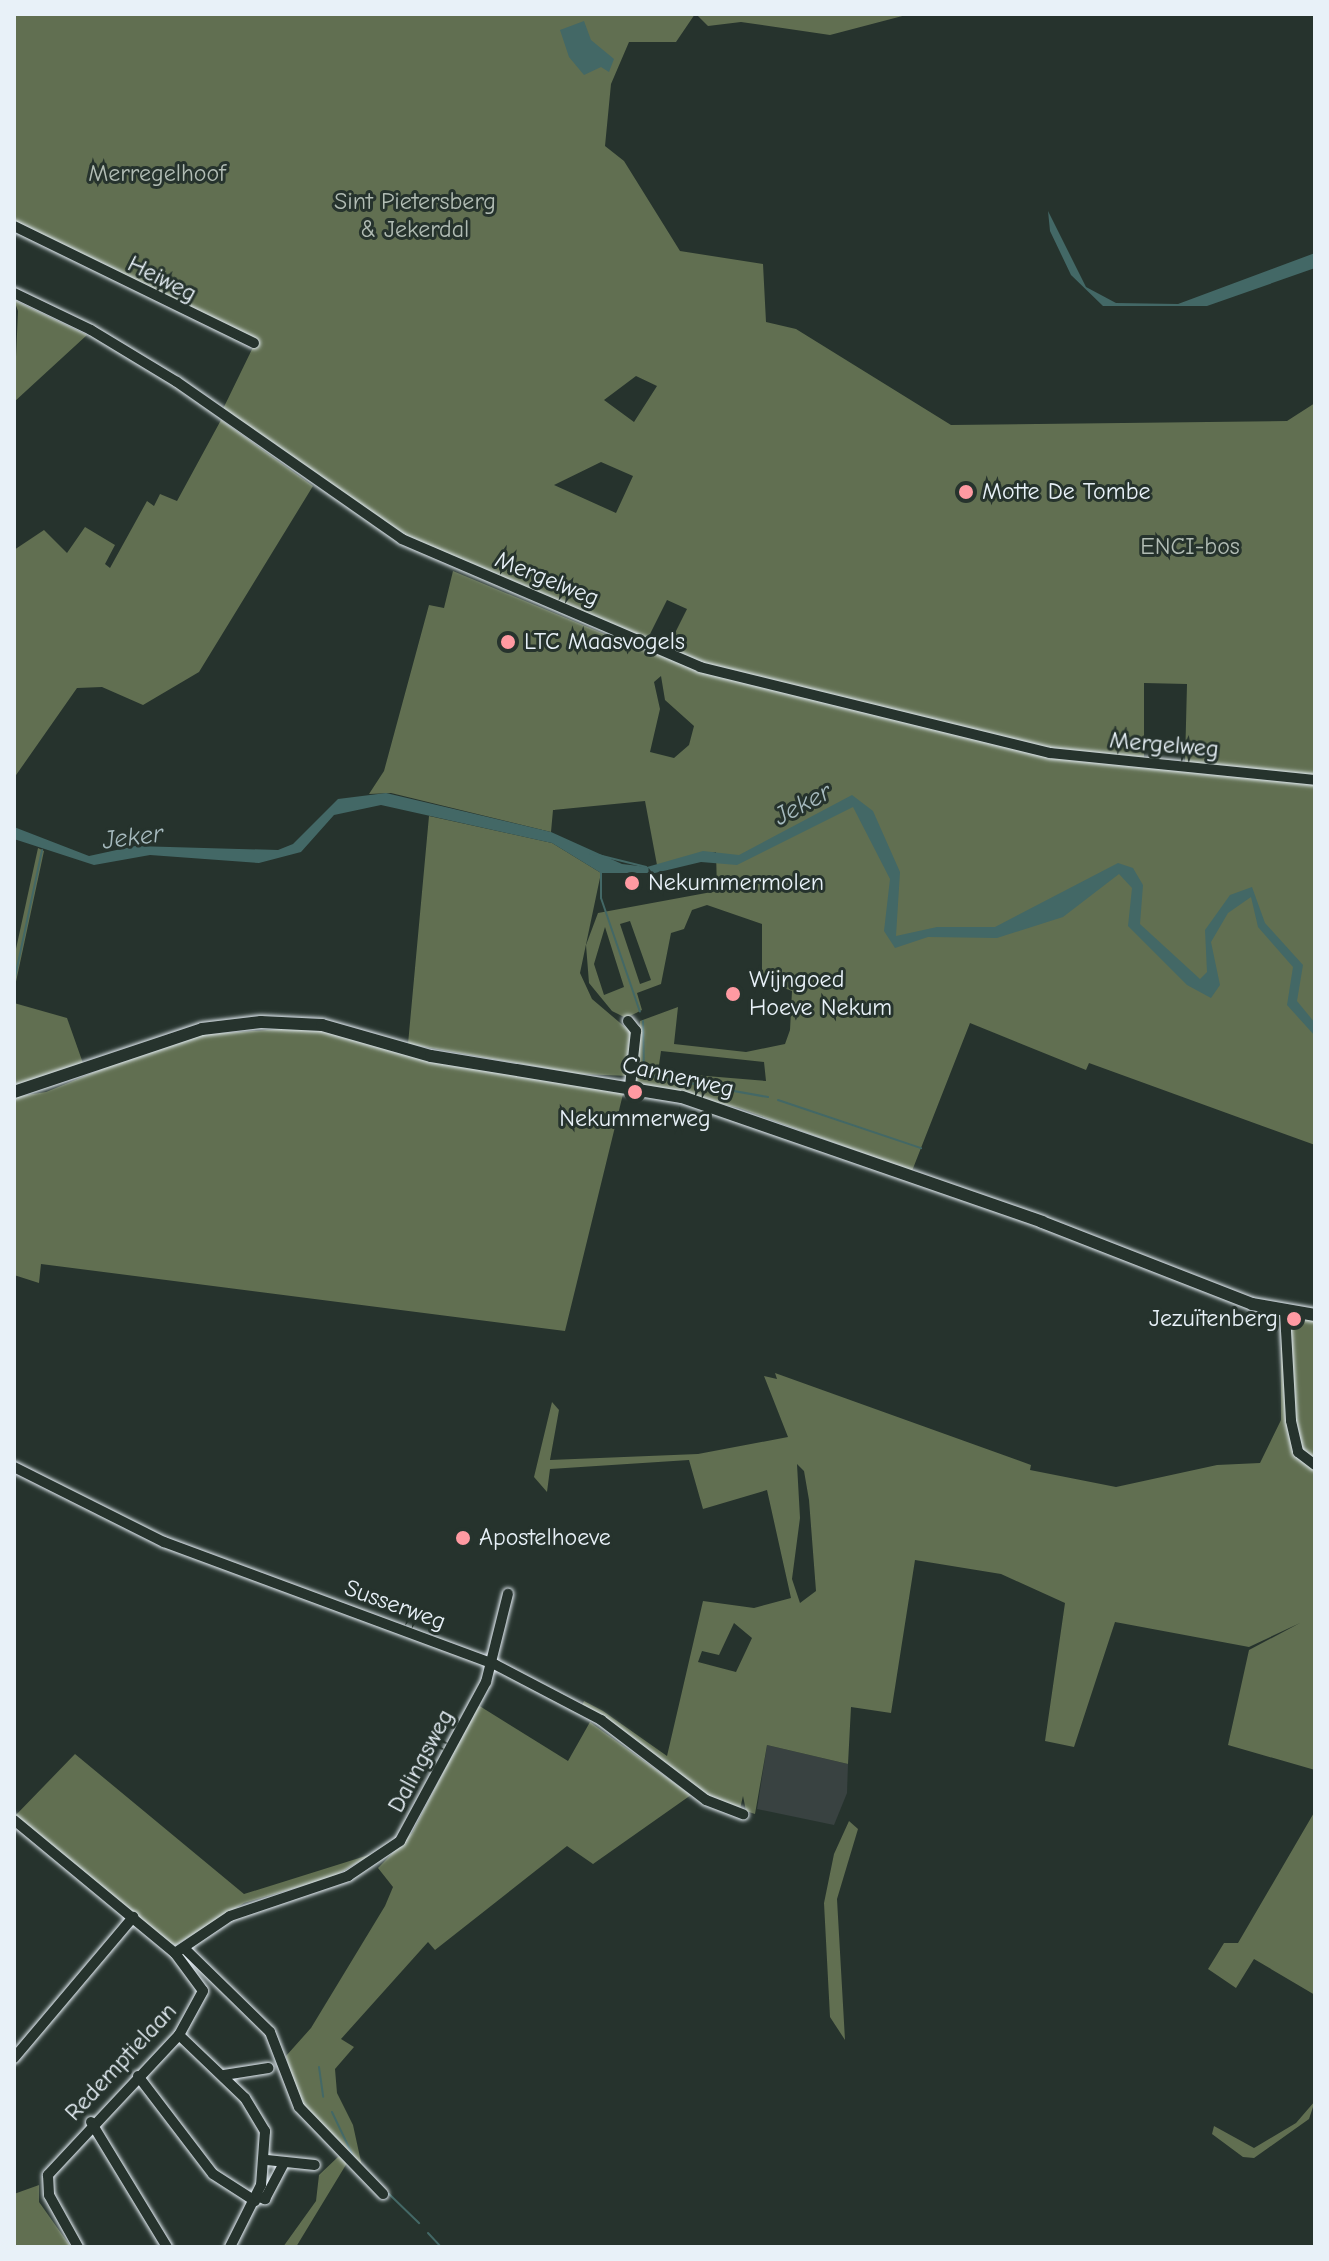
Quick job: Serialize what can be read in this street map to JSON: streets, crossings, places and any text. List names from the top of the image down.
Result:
{
  "streets": {
    "main road": ["Cannerweg"],
    "street": [
      "Heiweg",
      "Mergelweg",
      "Susserweg",
      "Dalingsweg",
      "Redemptielaan"
    ]
  },
  "crossings": [
    ["Susserweg", "Dalingsweg"],
    ["Dalingsweg", "Redemptielaan"]
  ],
  "water": ["Jeker"],
  "parks": ["Merregelhoof", "Sint Pietersberg & Jekerdal", "ENCI-bos"],
  "places": [
    "Motte De Tombe",
    "LTC Maasvogels",
    "Nekummermolen",
    "Wijngoed Hoeve Nekum",
    "Nekummerweg",
    "Jezuïtenberg",
    "Apostelhoeve"
  ]
}
